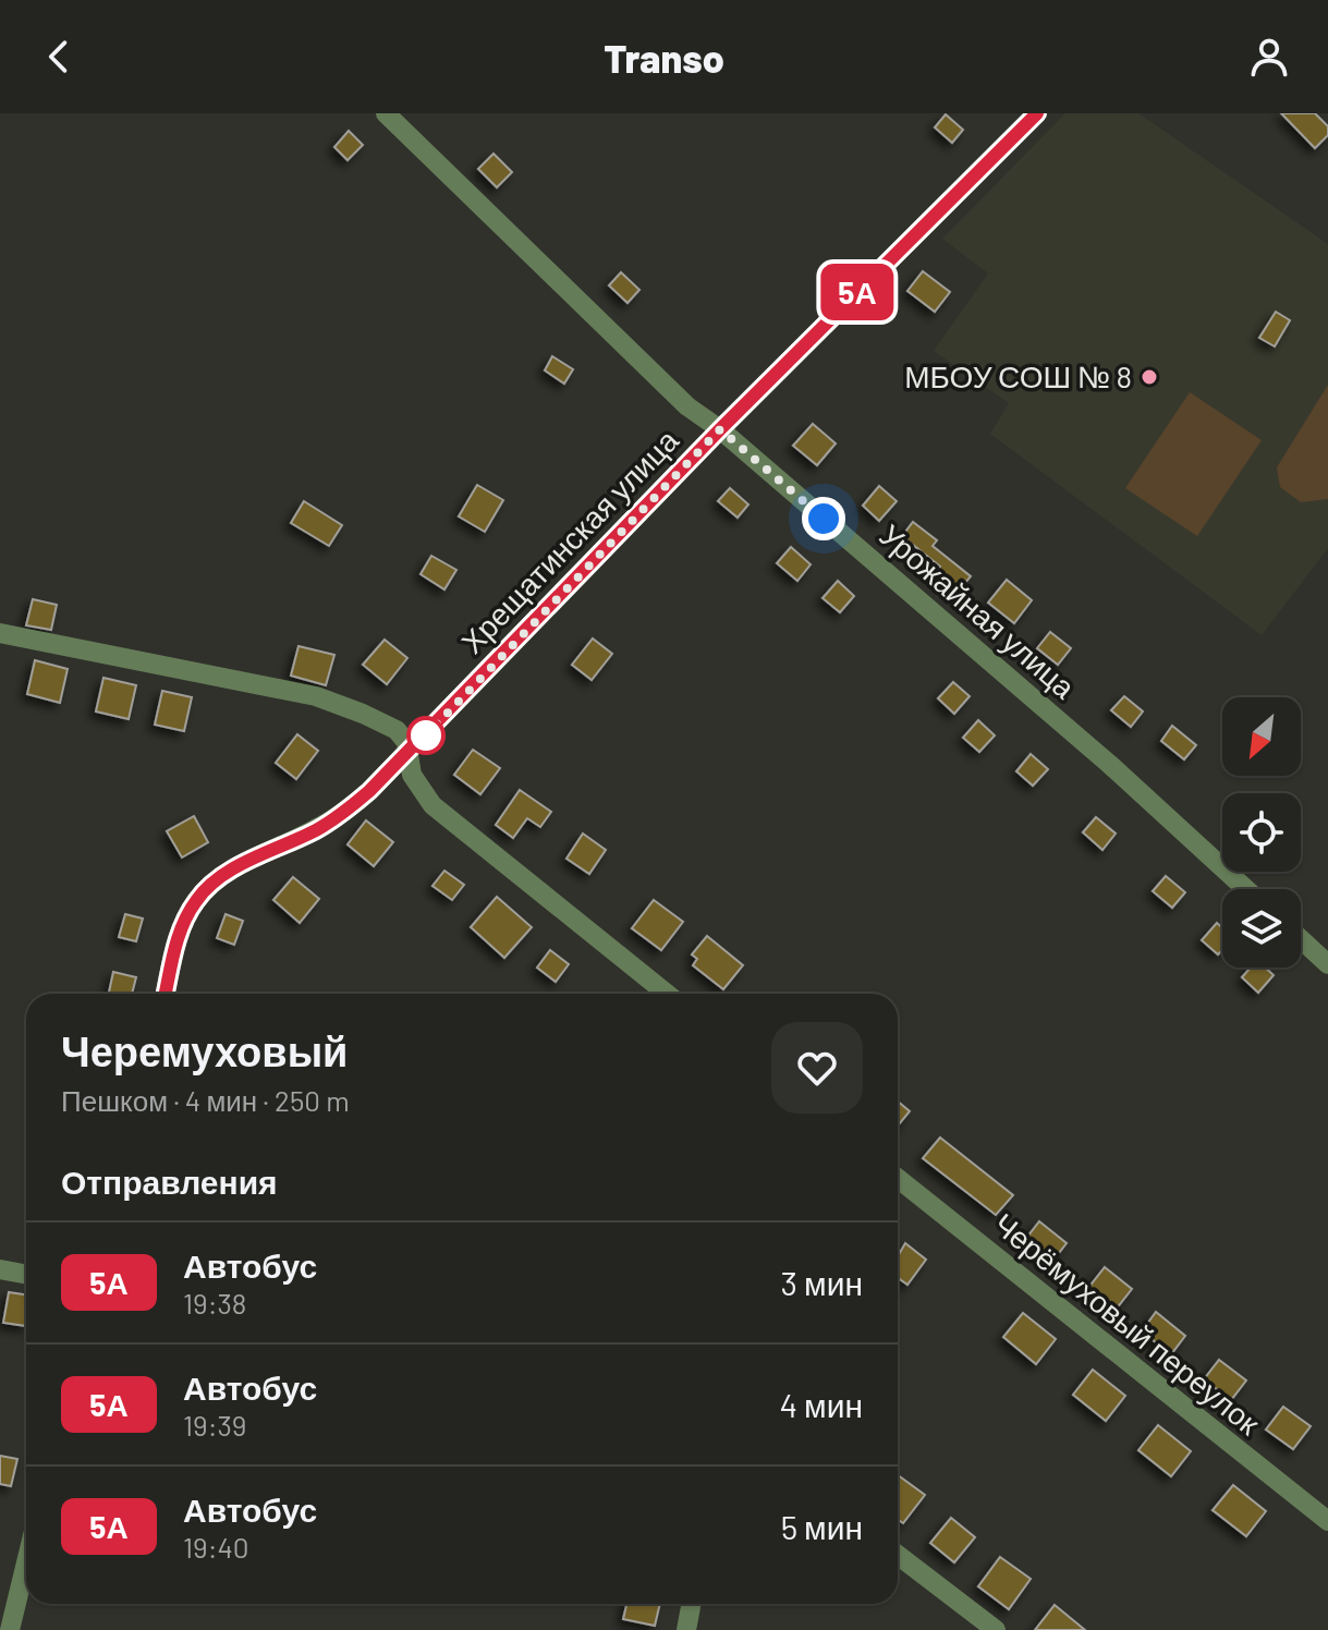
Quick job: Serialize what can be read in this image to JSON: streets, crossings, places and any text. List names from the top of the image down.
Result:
{
  "streets": {
    "street": ["Хрещатинская улица", "Урожайная улица", "Черёмуховый переулок"]
  },
  "crossings": [
    ["Хрещатинская улица", "Урожайная улица"]
  ],
  "places": ["МБОУ СОШ № 8"],
  "lines": ["bus line 5А"],
  "north": "bottom left",
  "page": {
    "header": "Transo",
    "on_map": "5А",
    "heading": [
      ["Черемуховый", "Пешком · 4 мин · 250 m"],
      "Отправления"
    ],
    "list": [
      {
        "mark": "5А",
        "name": "Автобус",
        "note": "19:38",
        "value": "3 мин"
      },
      {
        "mark": "5А",
        "name": "Автобус",
        "note": "19:39",
        "value": "4 мин"
      },
      {
        "mark": "5А",
        "name": "Автобус",
        "note": "19:40",
        "value": "5 мин"
      }
    ]
  }
}
